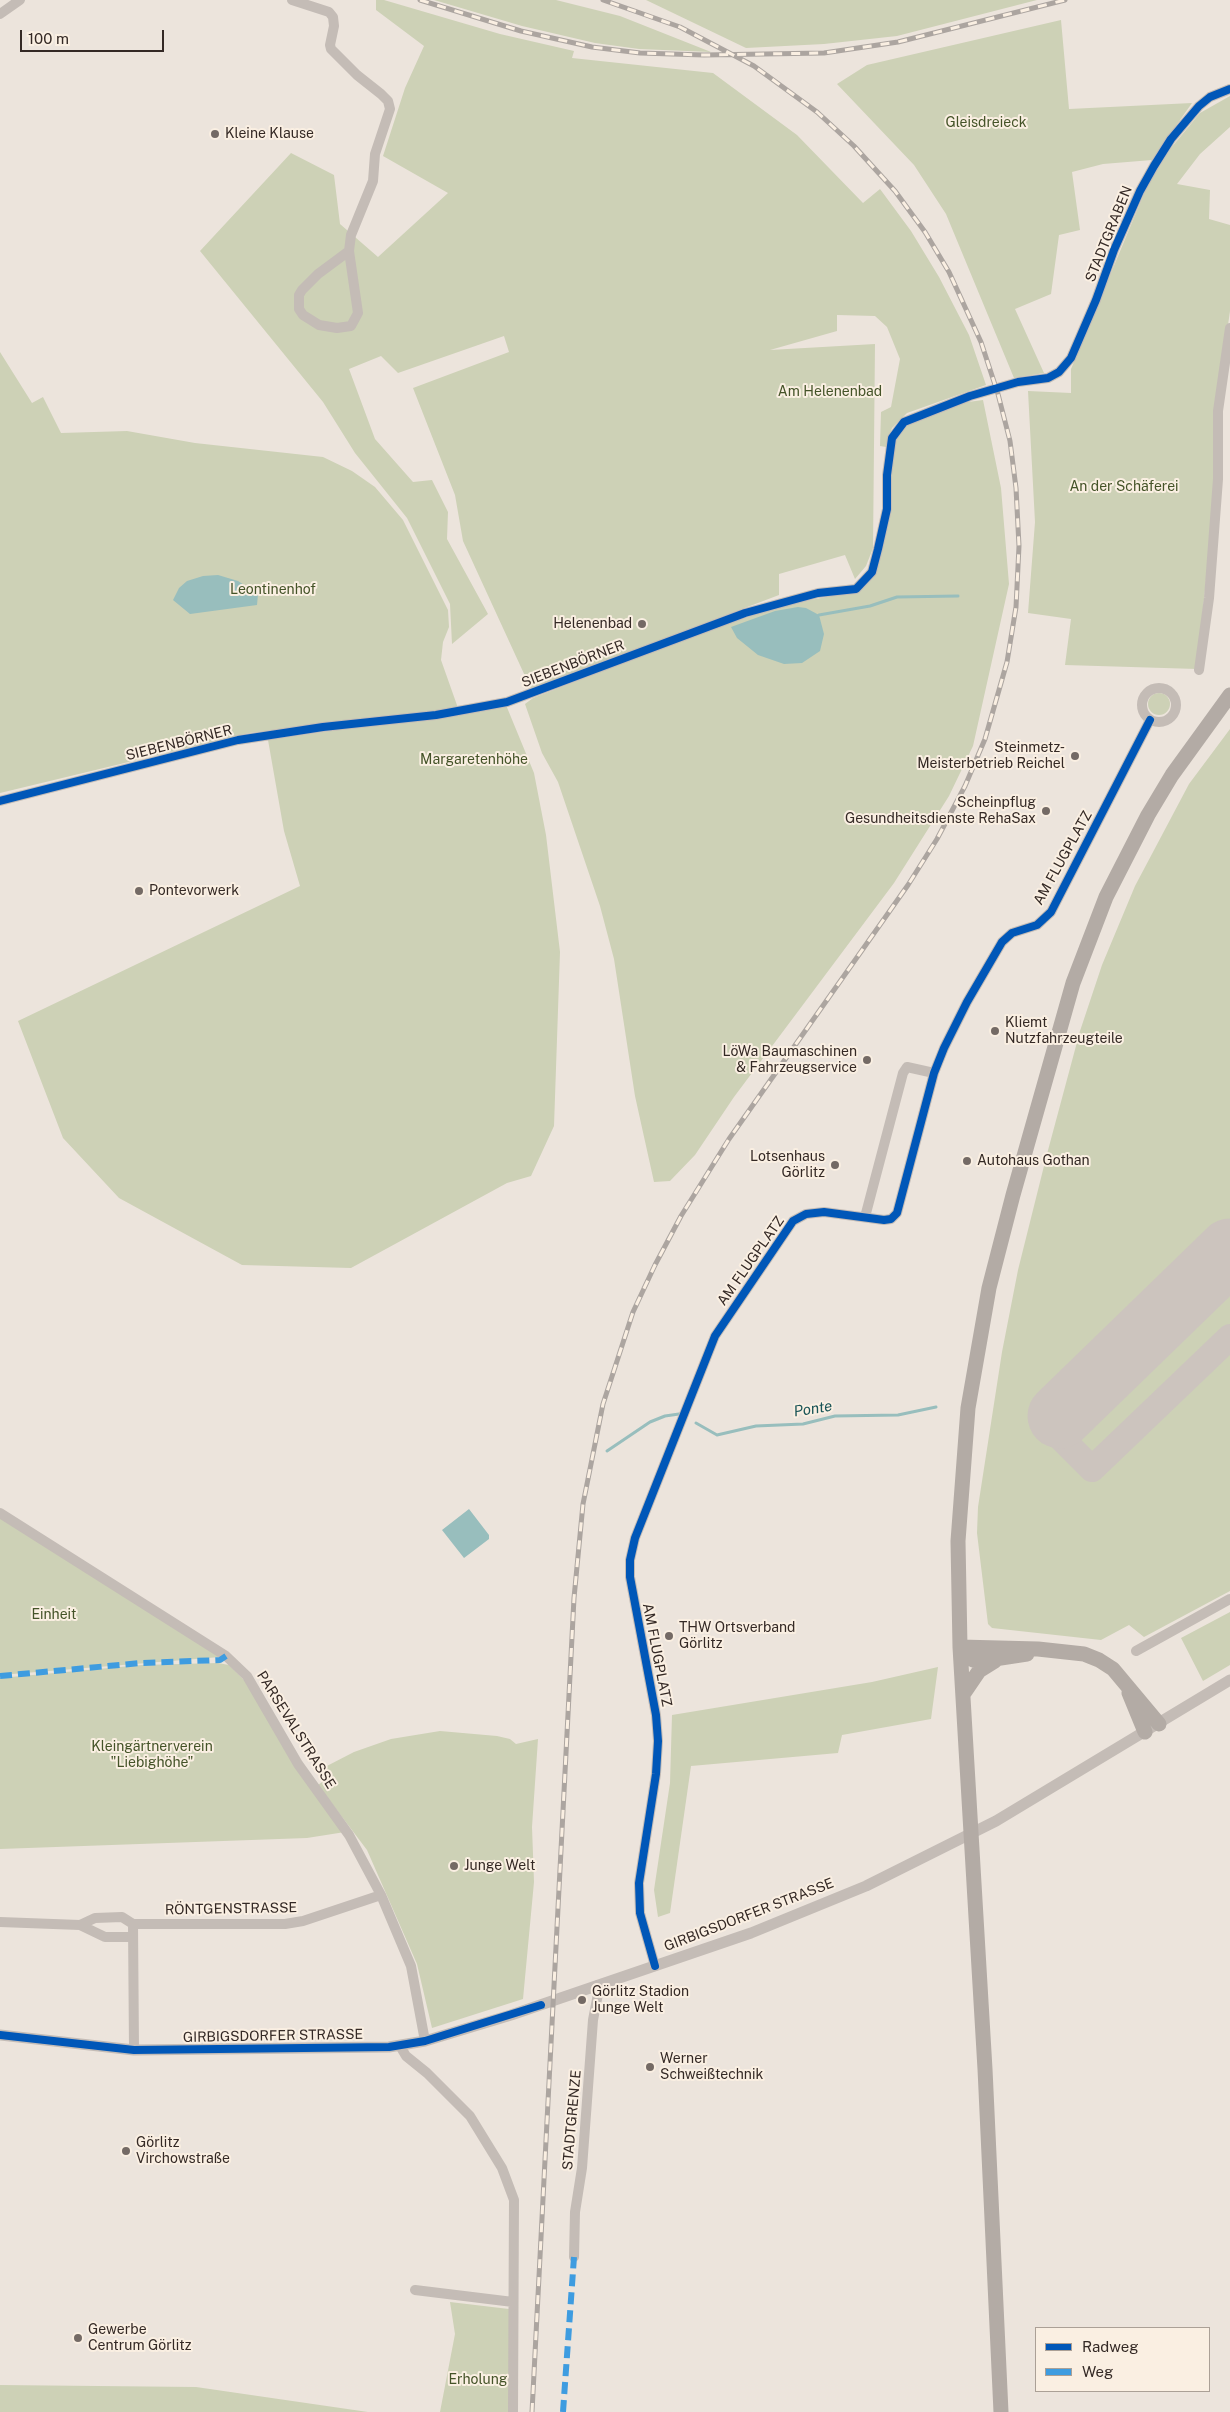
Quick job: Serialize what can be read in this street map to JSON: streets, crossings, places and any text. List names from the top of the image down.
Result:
{
  "streets": {
    "street": [
      "STADTGRABEN",
      "SIEBENBÖRNER",
      "AM FLUGPLATZ",
      "PARSEVALSTRASSE",
      "RÖNTGENSTRASSE",
      "GIRBIGSDORFER STRASSE",
      "STADTGRENZE"
    ]
  },
  "crossings": [
    ["STADTGRABEN", "SIEBENBÖRNER"],
    ["AM FLUGPLATZ", "GIRBIGSDORFER STRASSE"],
    ["PARSEVALSTRASSE", "RÖNTGENSTRASSE"],
    ["PARSEVALSTRASSE", "GIRBIGSDORFER STRASSE"],
    ["GIRBIGSDORFER STRASSE", "STADTGRENZE"]
  ],
  "water": ["Ponte"],
  "parks": [
    "Gleisdreieck",
    "Am Helenenbad",
    "An der Schäferei",
    "Leontinenhof",
    "Margaretenhöhe",
    "Einheit",
    "Kleingärtnerverein \"Liebighöhe\"",
    "Erholung"
  ],
  "places": [
    "Kleine Klause",
    "Helenenbad",
    "Steinmetz- Meisterbetrieb Reichel",
    "Scheinpflug Gesundheitsdienste RehaSax",
    "Pontevorwerk",
    "Kliemt Nutzfahrzeugteile",
    "LöWa Baumaschinen & Fahrzeugservice",
    "Autohaus Gothan",
    "Lotsenhaus Görlitz",
    "THW Ortsverband Görlitz",
    "Junge Welt",
    "Görlitz Stadion Junge Welt",
    "Werner Schweißtechnik",
    "Görlitz Virchowstraße",
    "Gewerbe Centrum Görlitz"
  ],
  "legend": ["Radweg", "Weg"],
  "scale_bar": "100 m"
}
